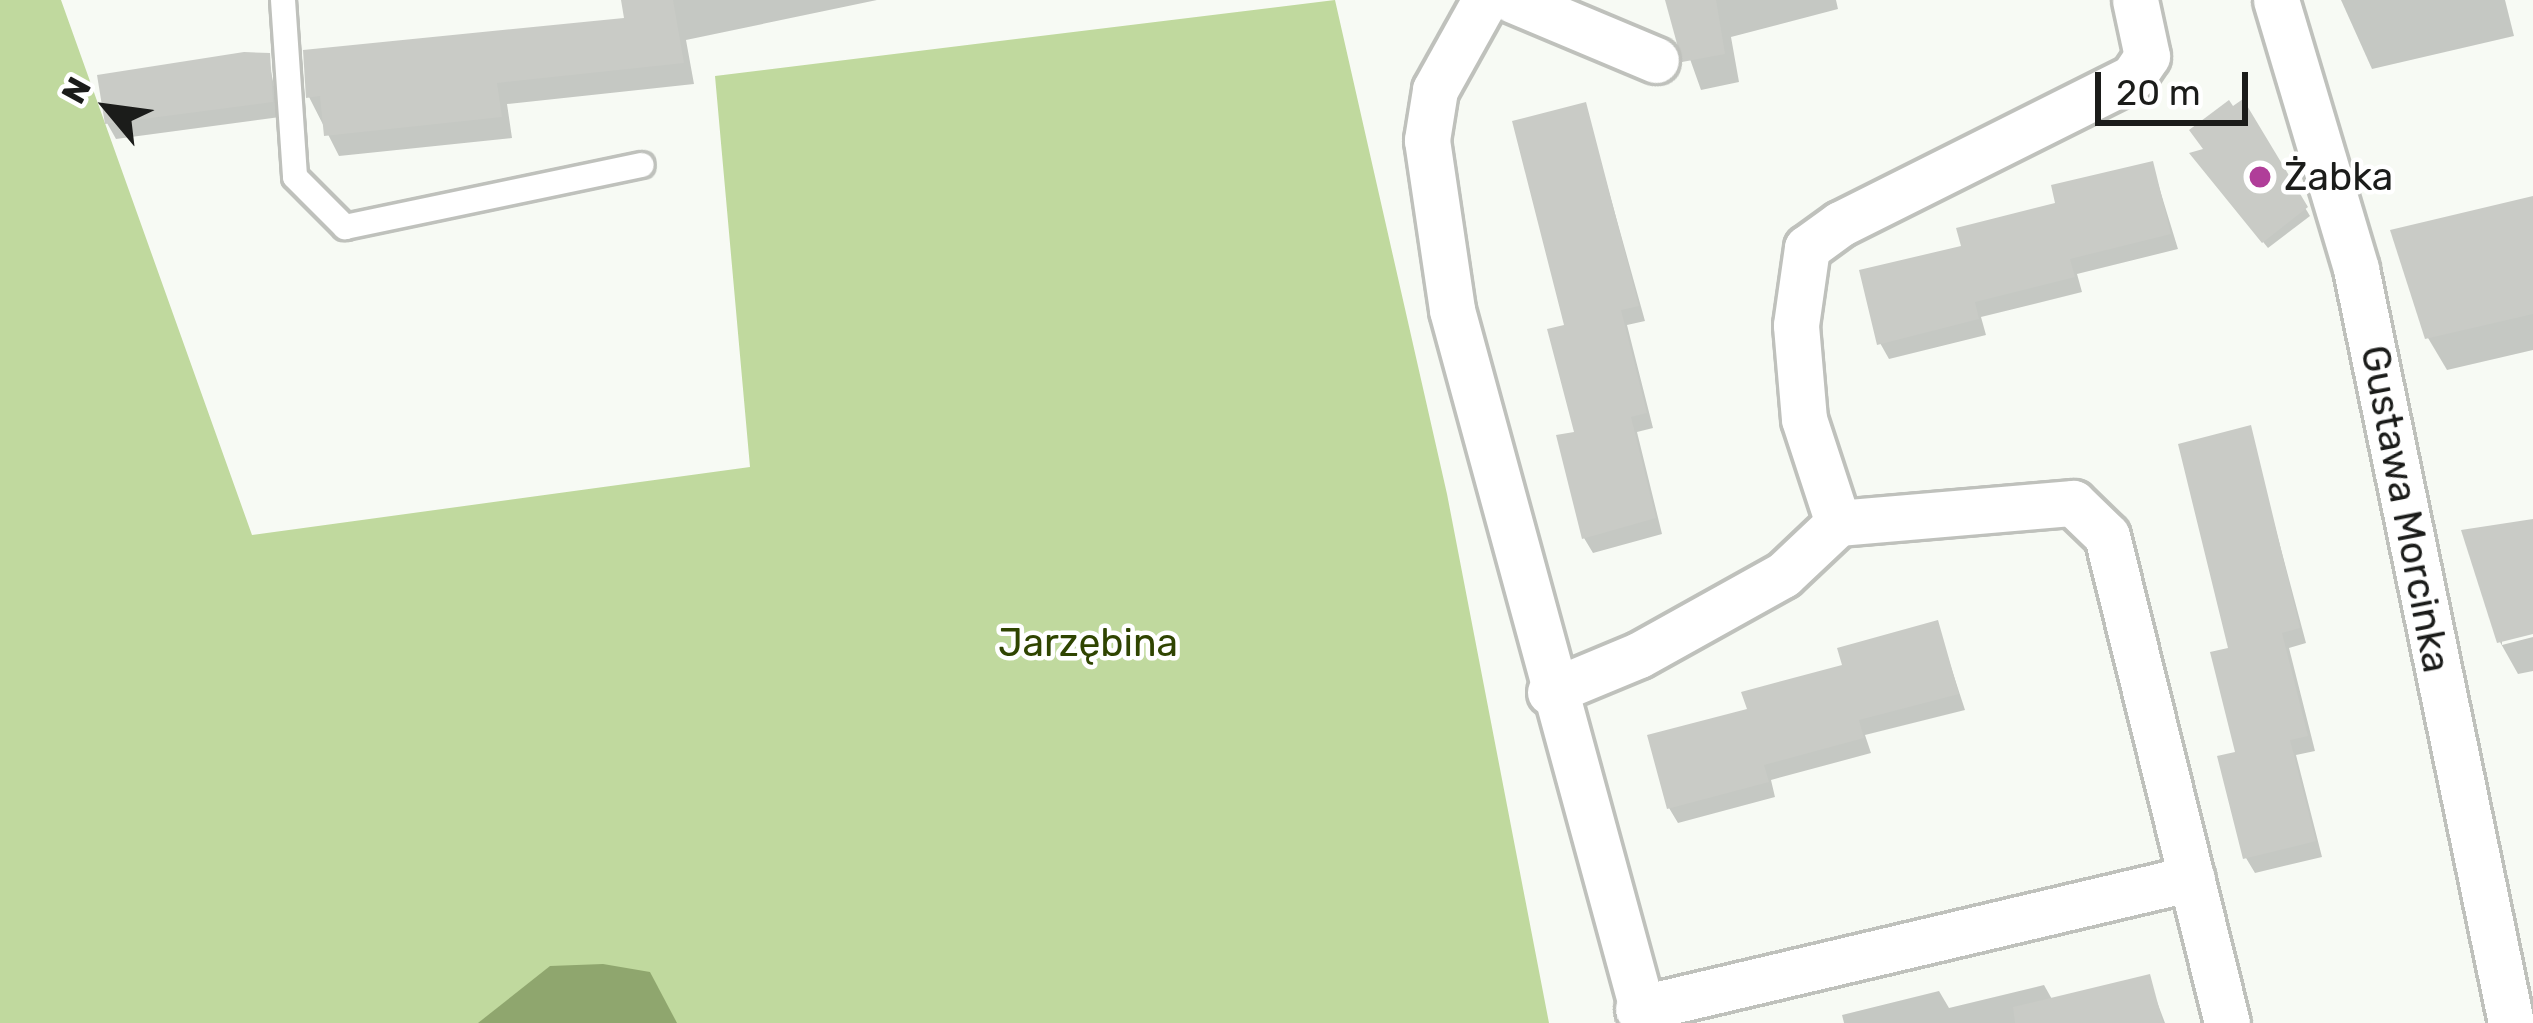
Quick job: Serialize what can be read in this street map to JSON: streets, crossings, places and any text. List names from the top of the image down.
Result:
{
  "streets": {
    "street": ["Gustawa Morcinka"]
  },
  "parks": ["Jarzębina"],
  "places": ["Żabka"],
  "scale_bar": "20 m",
  "north": "top left"
}
